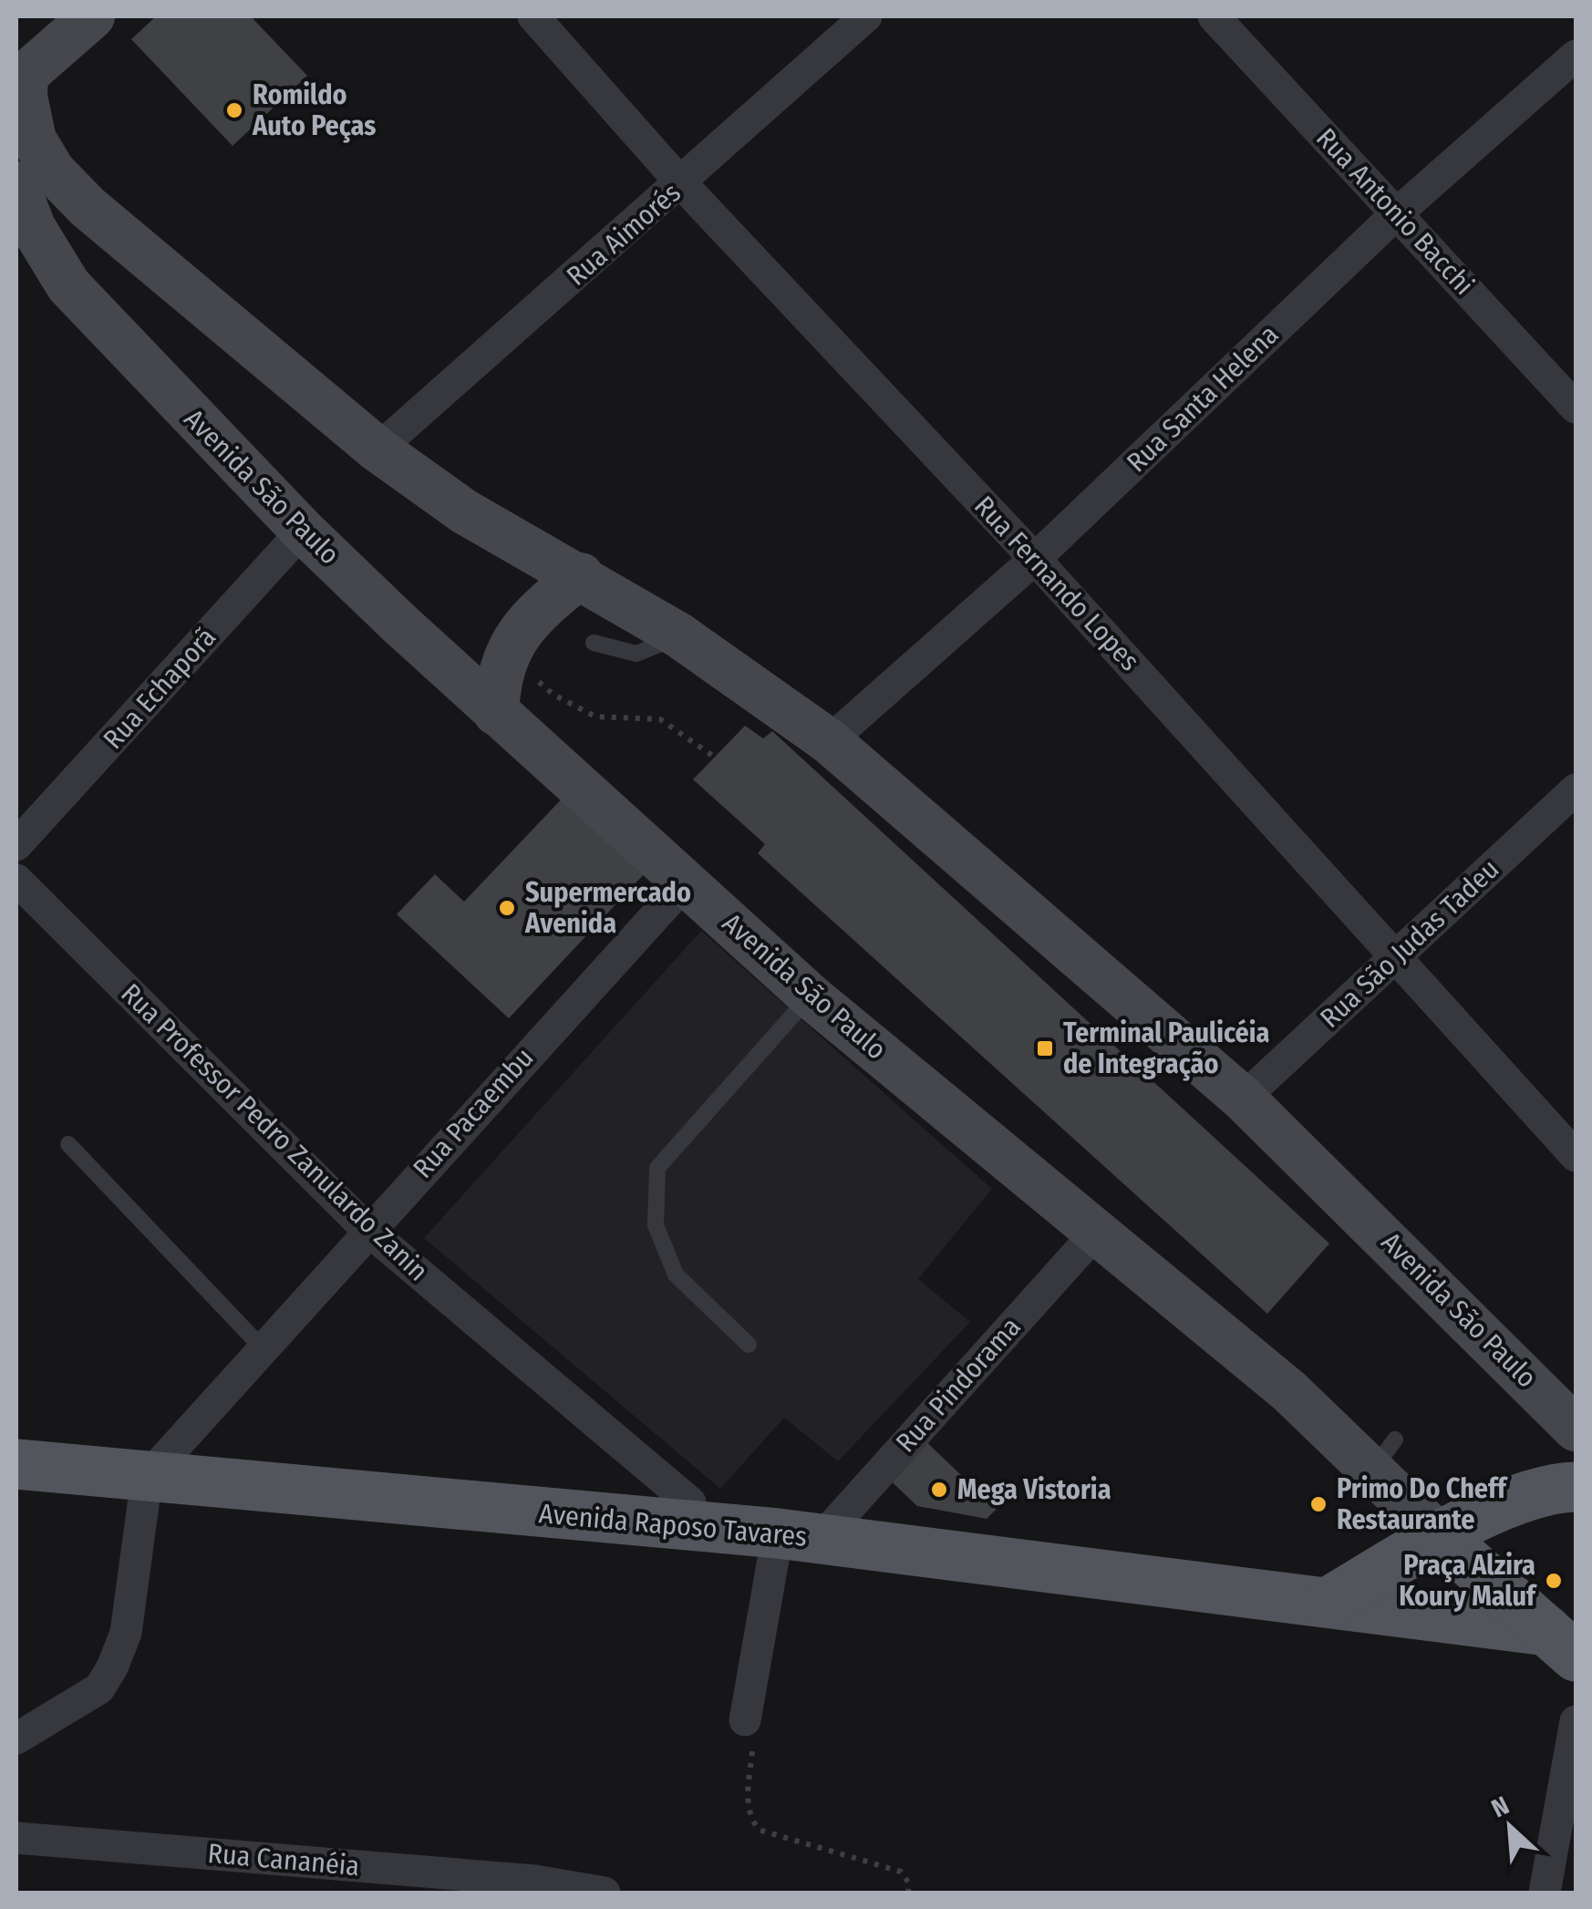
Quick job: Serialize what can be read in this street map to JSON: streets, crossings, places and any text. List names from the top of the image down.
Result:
{
  "streets": {
    "main road": ["Avenida São Paulo", "Avenida Raposo Tavares"],
    "street": [
      "Rua Antonio Bacchi",
      "Rua Aimorés",
      "Rua Santa Helena",
      "Rua Fernando Lopes",
      "Rua Echaporã",
      "Rua São Judas Tadeu",
      "Rua Pacaembu",
      "Rua Professor Pedro Zanulardo Zanin",
      "Rua Pindorama",
      "Rua Cananéia"
    ]
  },
  "crossings": [
    ["Rua Antonio Bacchi", "Rua Santa Helena"],
    ["Rua Aimorés", "Avenida São Paulo"],
    ["Rua Aimorés", "Rua Fernando Lopes"],
    ["Rua Santa Helena", "Avenida São Paulo"],
    ["Rua Santa Helena", "Rua Fernando Lopes"],
    ["Avenida São Paulo", "Rua Echaporã"],
    ["Avenida São Paulo", "Rua São Judas Tadeu"],
    ["Avenida São Paulo", "Rua Pacaembu"],
    ["Avenida São Paulo", "Rua Pindorama"],
    ["Avenida São Paulo", "Avenida Raposo Tavares"],
    ["Rua Fernando Lopes", "Rua São Judas Tadeu"],
    ["Rua Pacaembu", "Rua Professor Pedro Zanulardo Zanin"],
    ["Rua Pacaembu", "Avenida Raposo Tavares"],
    ["Rua Professor Pedro Zanulardo Zanin", "Avenida Raposo Tavares"],
    ["Rua Pindorama", "Avenida Raposo Tavares"]
  ],
  "places": {
    "other": [
      "Romildo Auto Peças",
      "Supermercado Avenida",
      "Mega Vistoria",
      "Primo Do Cheff Restaurante",
      "Praça Alzira Koury Maluf"
    ],
    "transit": ["Terminal Paulicéia de Integração"]
  },
  "north": "top left"
}
